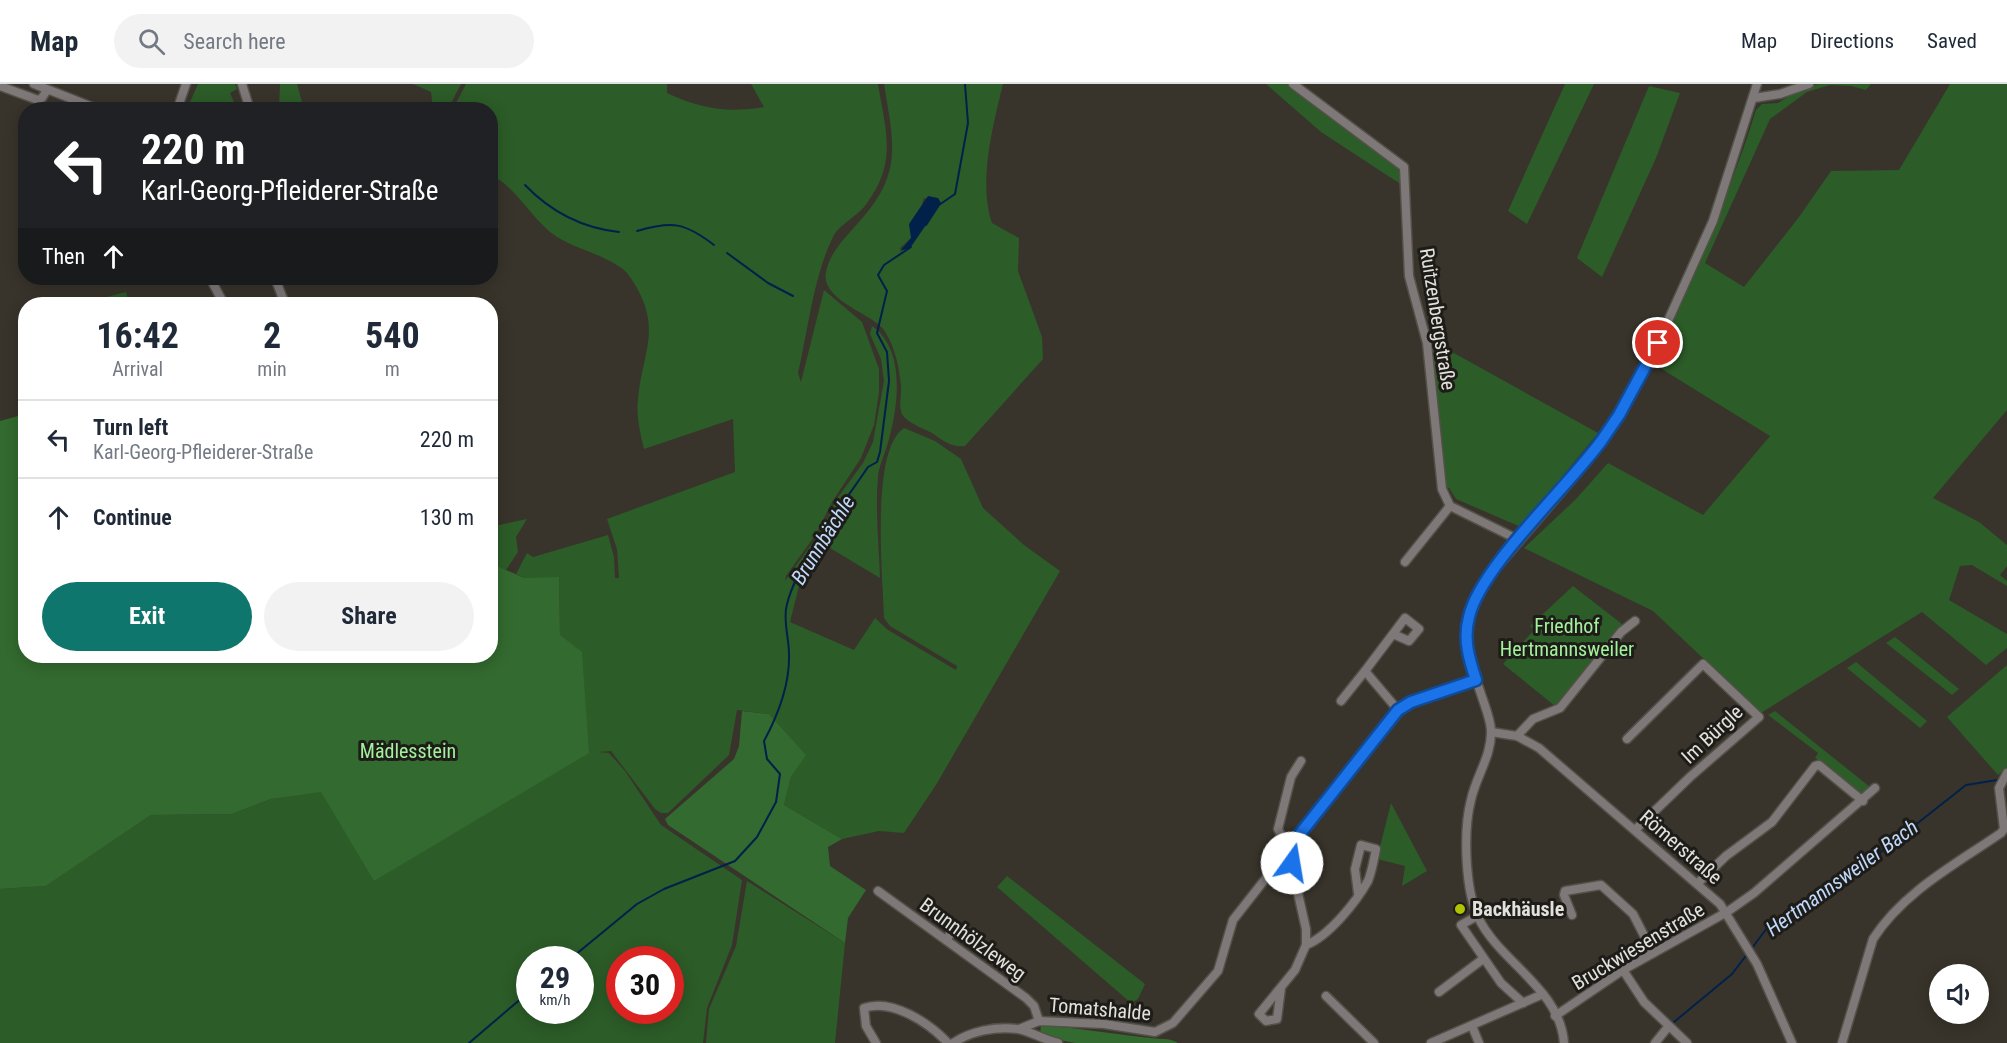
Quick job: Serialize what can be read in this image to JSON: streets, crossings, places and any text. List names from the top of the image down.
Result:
{
  "streets": {
    "street": [
      "Ruitzenbergstraße",
      "Im Bürgle",
      "Römerstraße",
      "Brunnhölzleweg",
      "Bruckwiesenstraße",
      "Tomatshalde"
    ]
  },
  "crossings": [
    ["Im Bürgle", "Römerstraße"],
    ["Römerstraße", "Bruckwiesenstraße"],
    ["Brunnhölzleweg", "Tomatshalde"]
  ],
  "water": ["Brunnbächle", "Hertmannsweiler Bach"],
  "parks": ["Friedhof Hertmannsweiler", "Mädlesstein"],
  "places": ["Backhäusle"],
  "page": {
    "header": "Map",
    "search": "Search here",
    "nav": ["Map", "Directions", "Saved"],
    "turn": ["220 m", "Karl-Georg-Pfleiderer-Straße"],
    "then": "Then",
    "eta": [
      "16:42",
      "Arrival",
      "2",
      "min",
      "540",
      "m"
    ],
    "list": [
      {
        "name": "Turn left",
        "note": "Karl-Georg-Pfleiderer-Straße",
        "value": "220 m"
      },
      {
        "name": "Continue",
        "value": "130 m"
      }
    ],
    "buttons": ["Exit", "Share"],
    "speed": "29 km/h",
    "limit": "30"
  }
}
